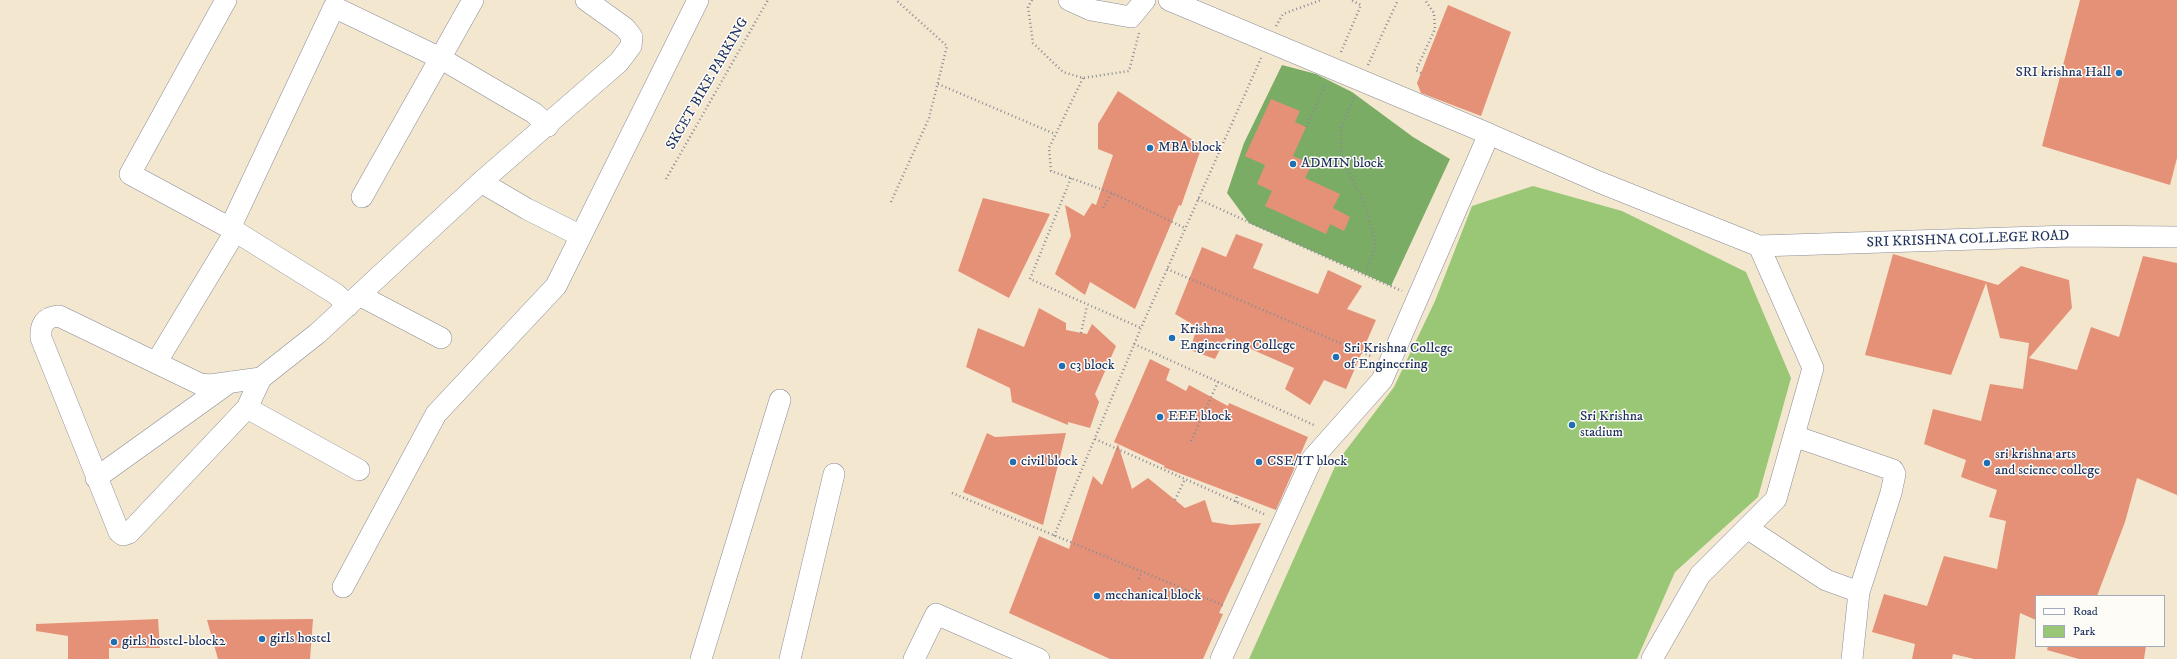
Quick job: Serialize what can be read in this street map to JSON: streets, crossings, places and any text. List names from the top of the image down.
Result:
{
  "streets": {
    "street": ["SRI KRISHNA COLLEGE ROAD"],
    "path": ["SKCET BIKE PARKING"]
  },
  "places": [
    "SRI krishna Hall",
    "MBA block",
    "ADMIN block",
    "Krishna Engineering College",
    "Sri Krishna College of Engineering",
    "c3 block",
    "EEE block",
    "Sri Krishna stadium",
    "civil block",
    "CSE/IT block",
    "sri krishna arts and science college",
    "mechanical block",
    "girls hostel",
    "girls hostel-block2"
  ],
  "legend": ["Road", "Park"]
}
